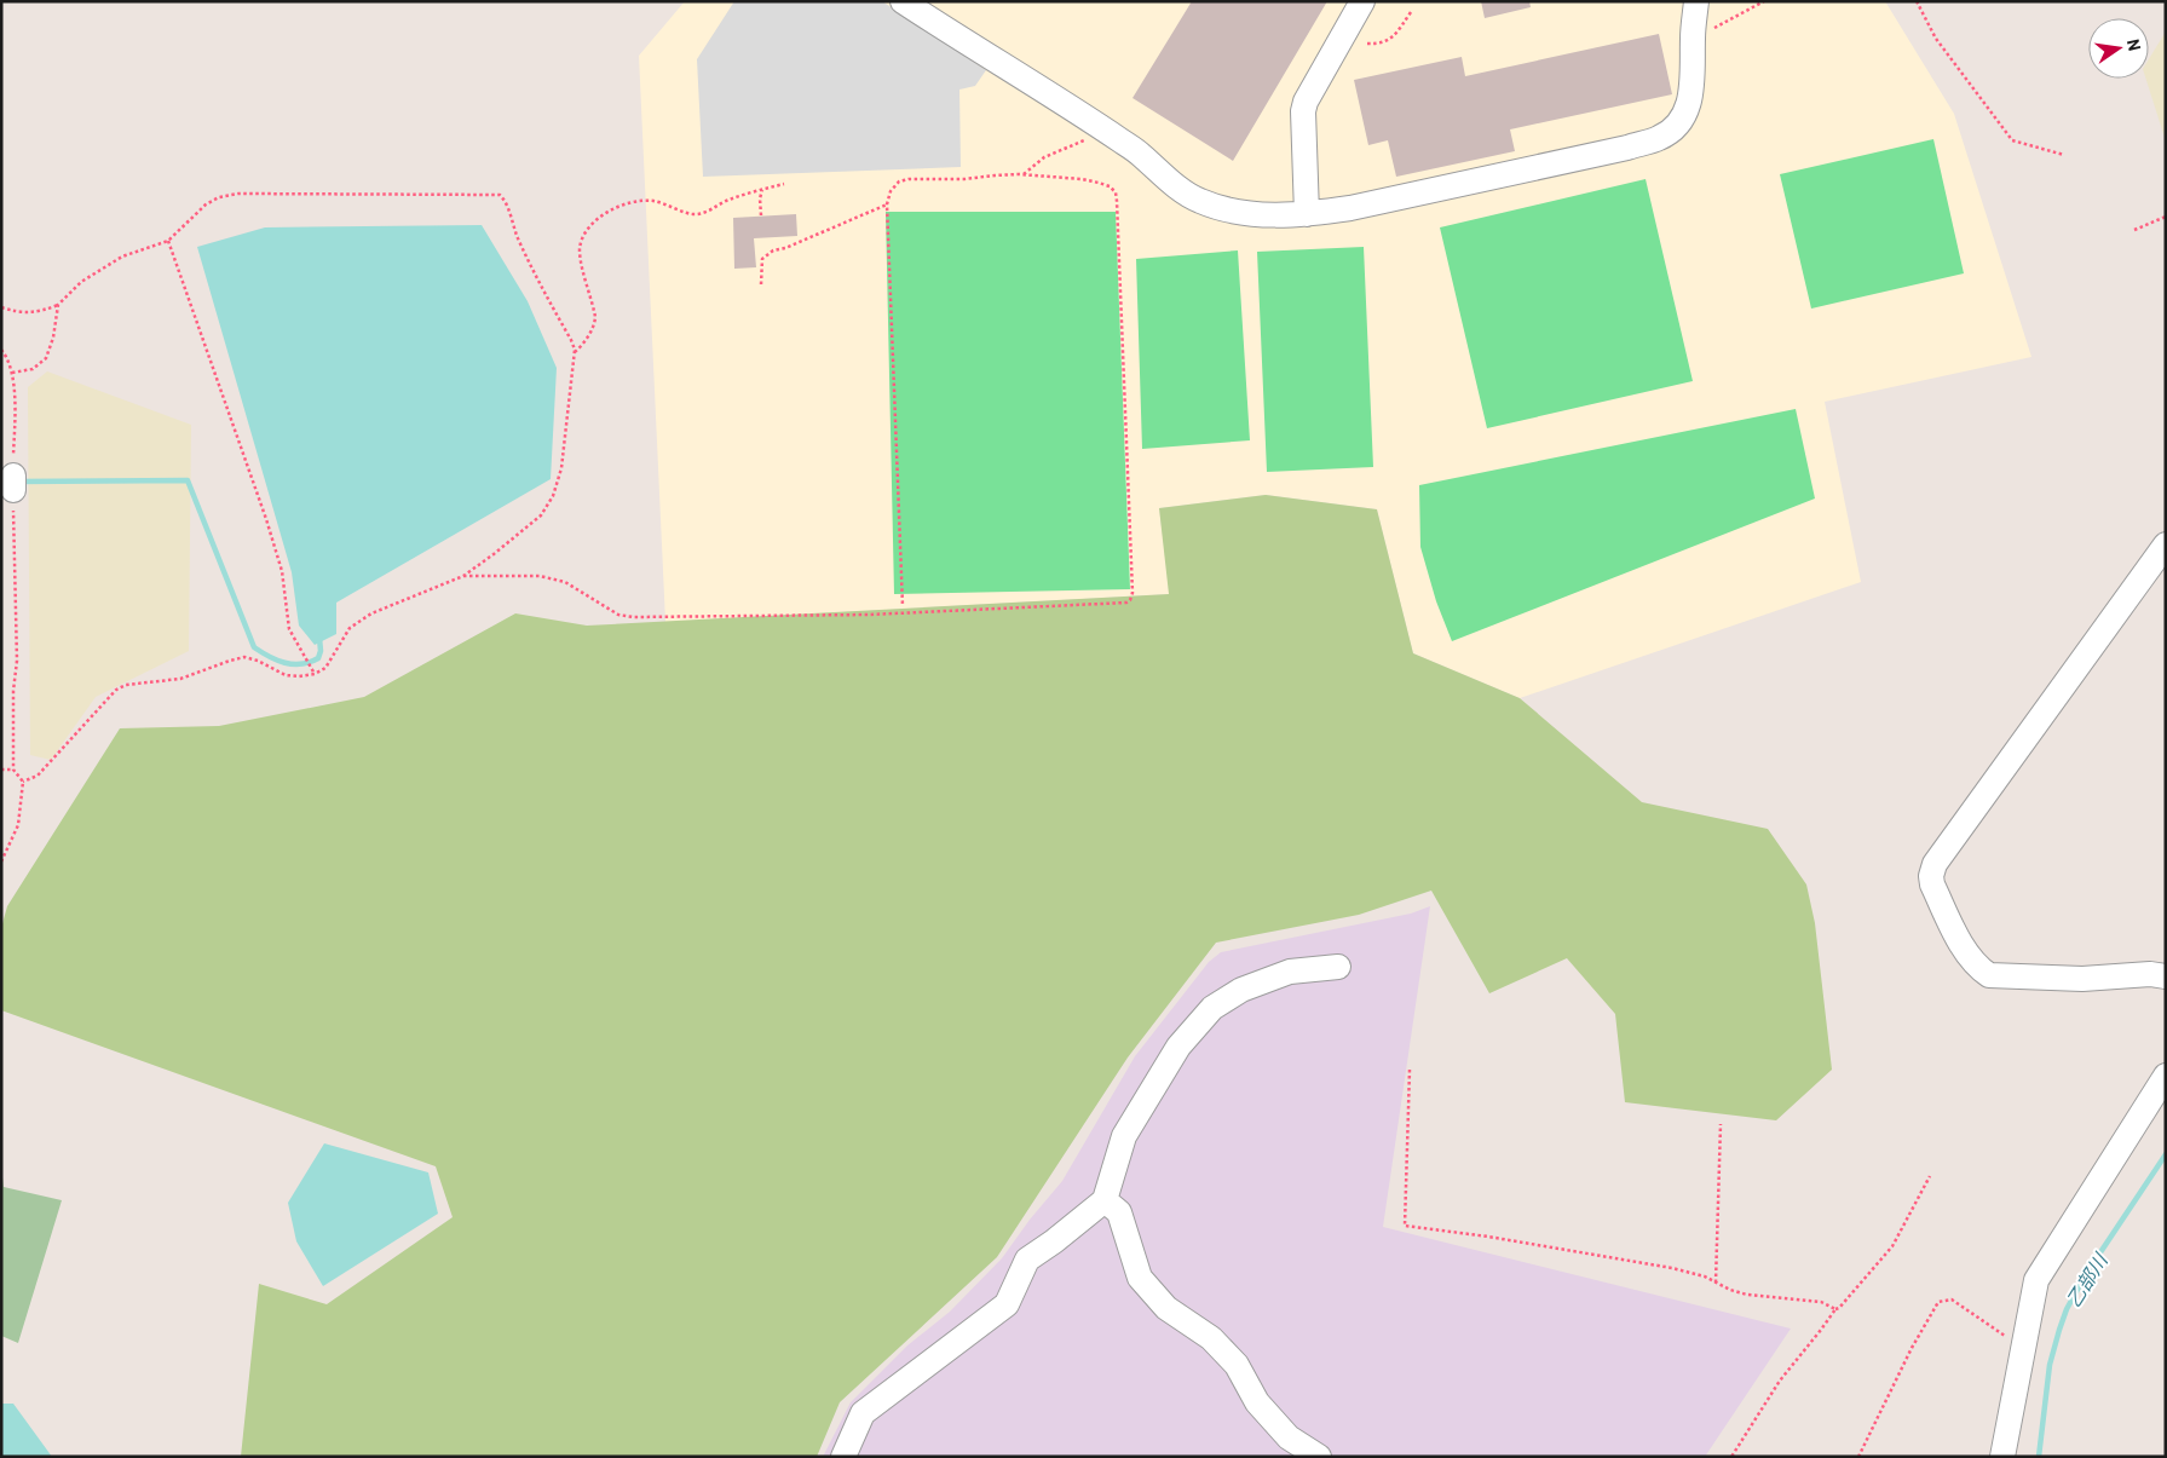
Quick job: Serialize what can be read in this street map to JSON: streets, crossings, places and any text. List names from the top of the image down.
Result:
{
  "water": ["乙部川"],
  "north": "right"
}
